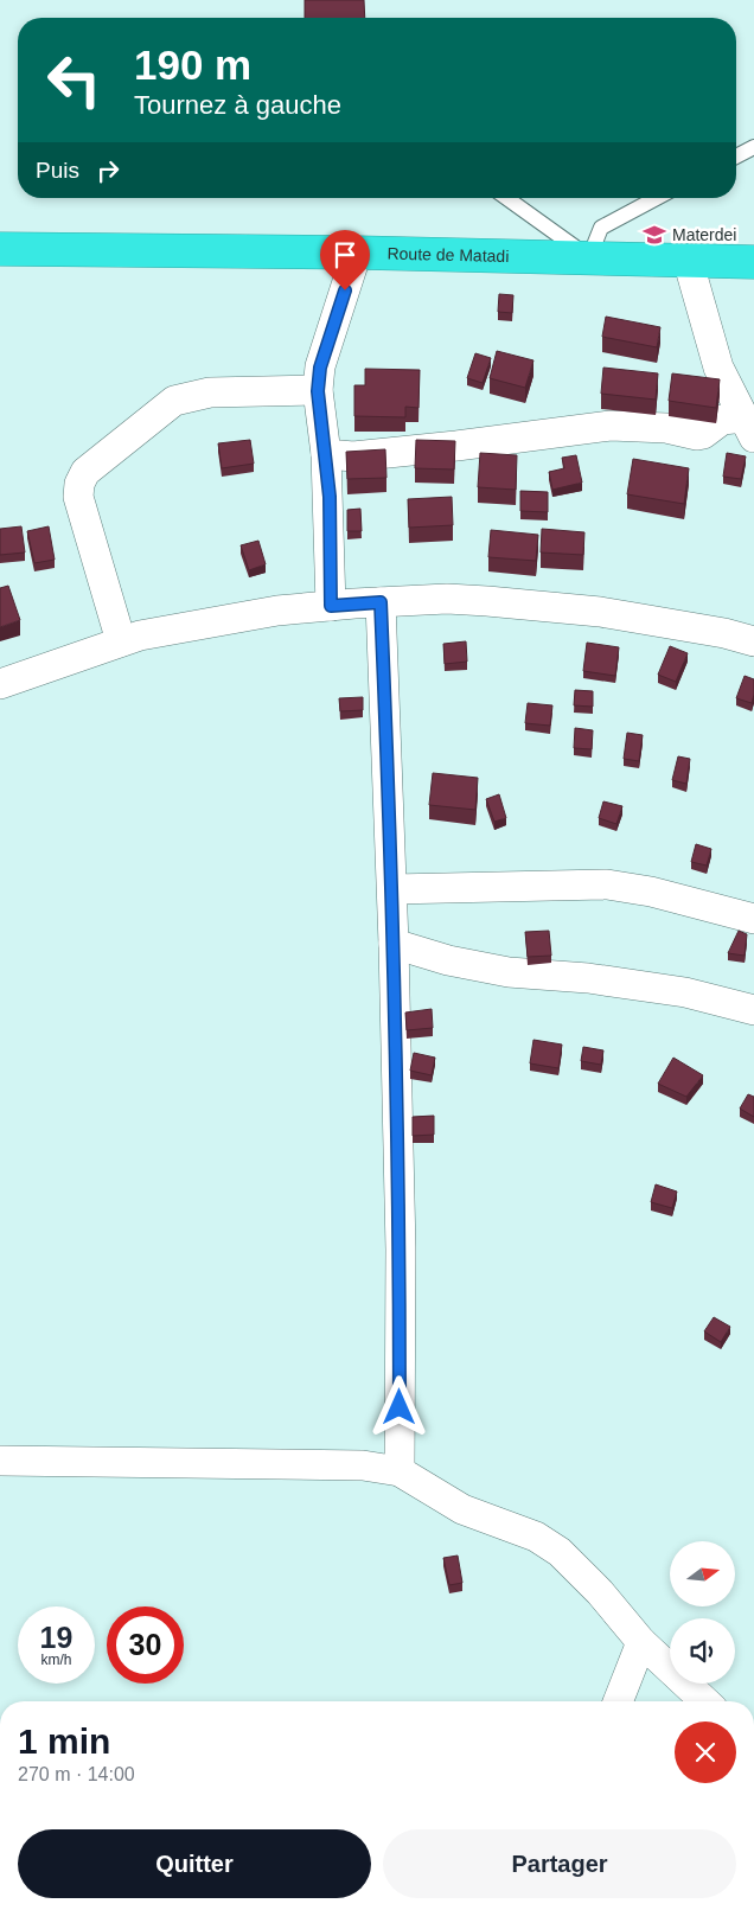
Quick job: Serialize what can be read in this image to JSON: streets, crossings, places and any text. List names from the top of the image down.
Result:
{
  "streets": {
    "highway": ["Route de Matadi"]
  },
  "places": {
    "school or university": ["Materdei"]
  },
  "north": "right",
  "page": {
    "turn": ["190 m", "Tournez à gauche"],
    "then": "Puis",
    "speed": "19 km/h",
    "limit": "30",
    "heading": ["1 min", "270 m · 14:00"],
    "buttons": ["Quitter", "Partager"]
  }
}
